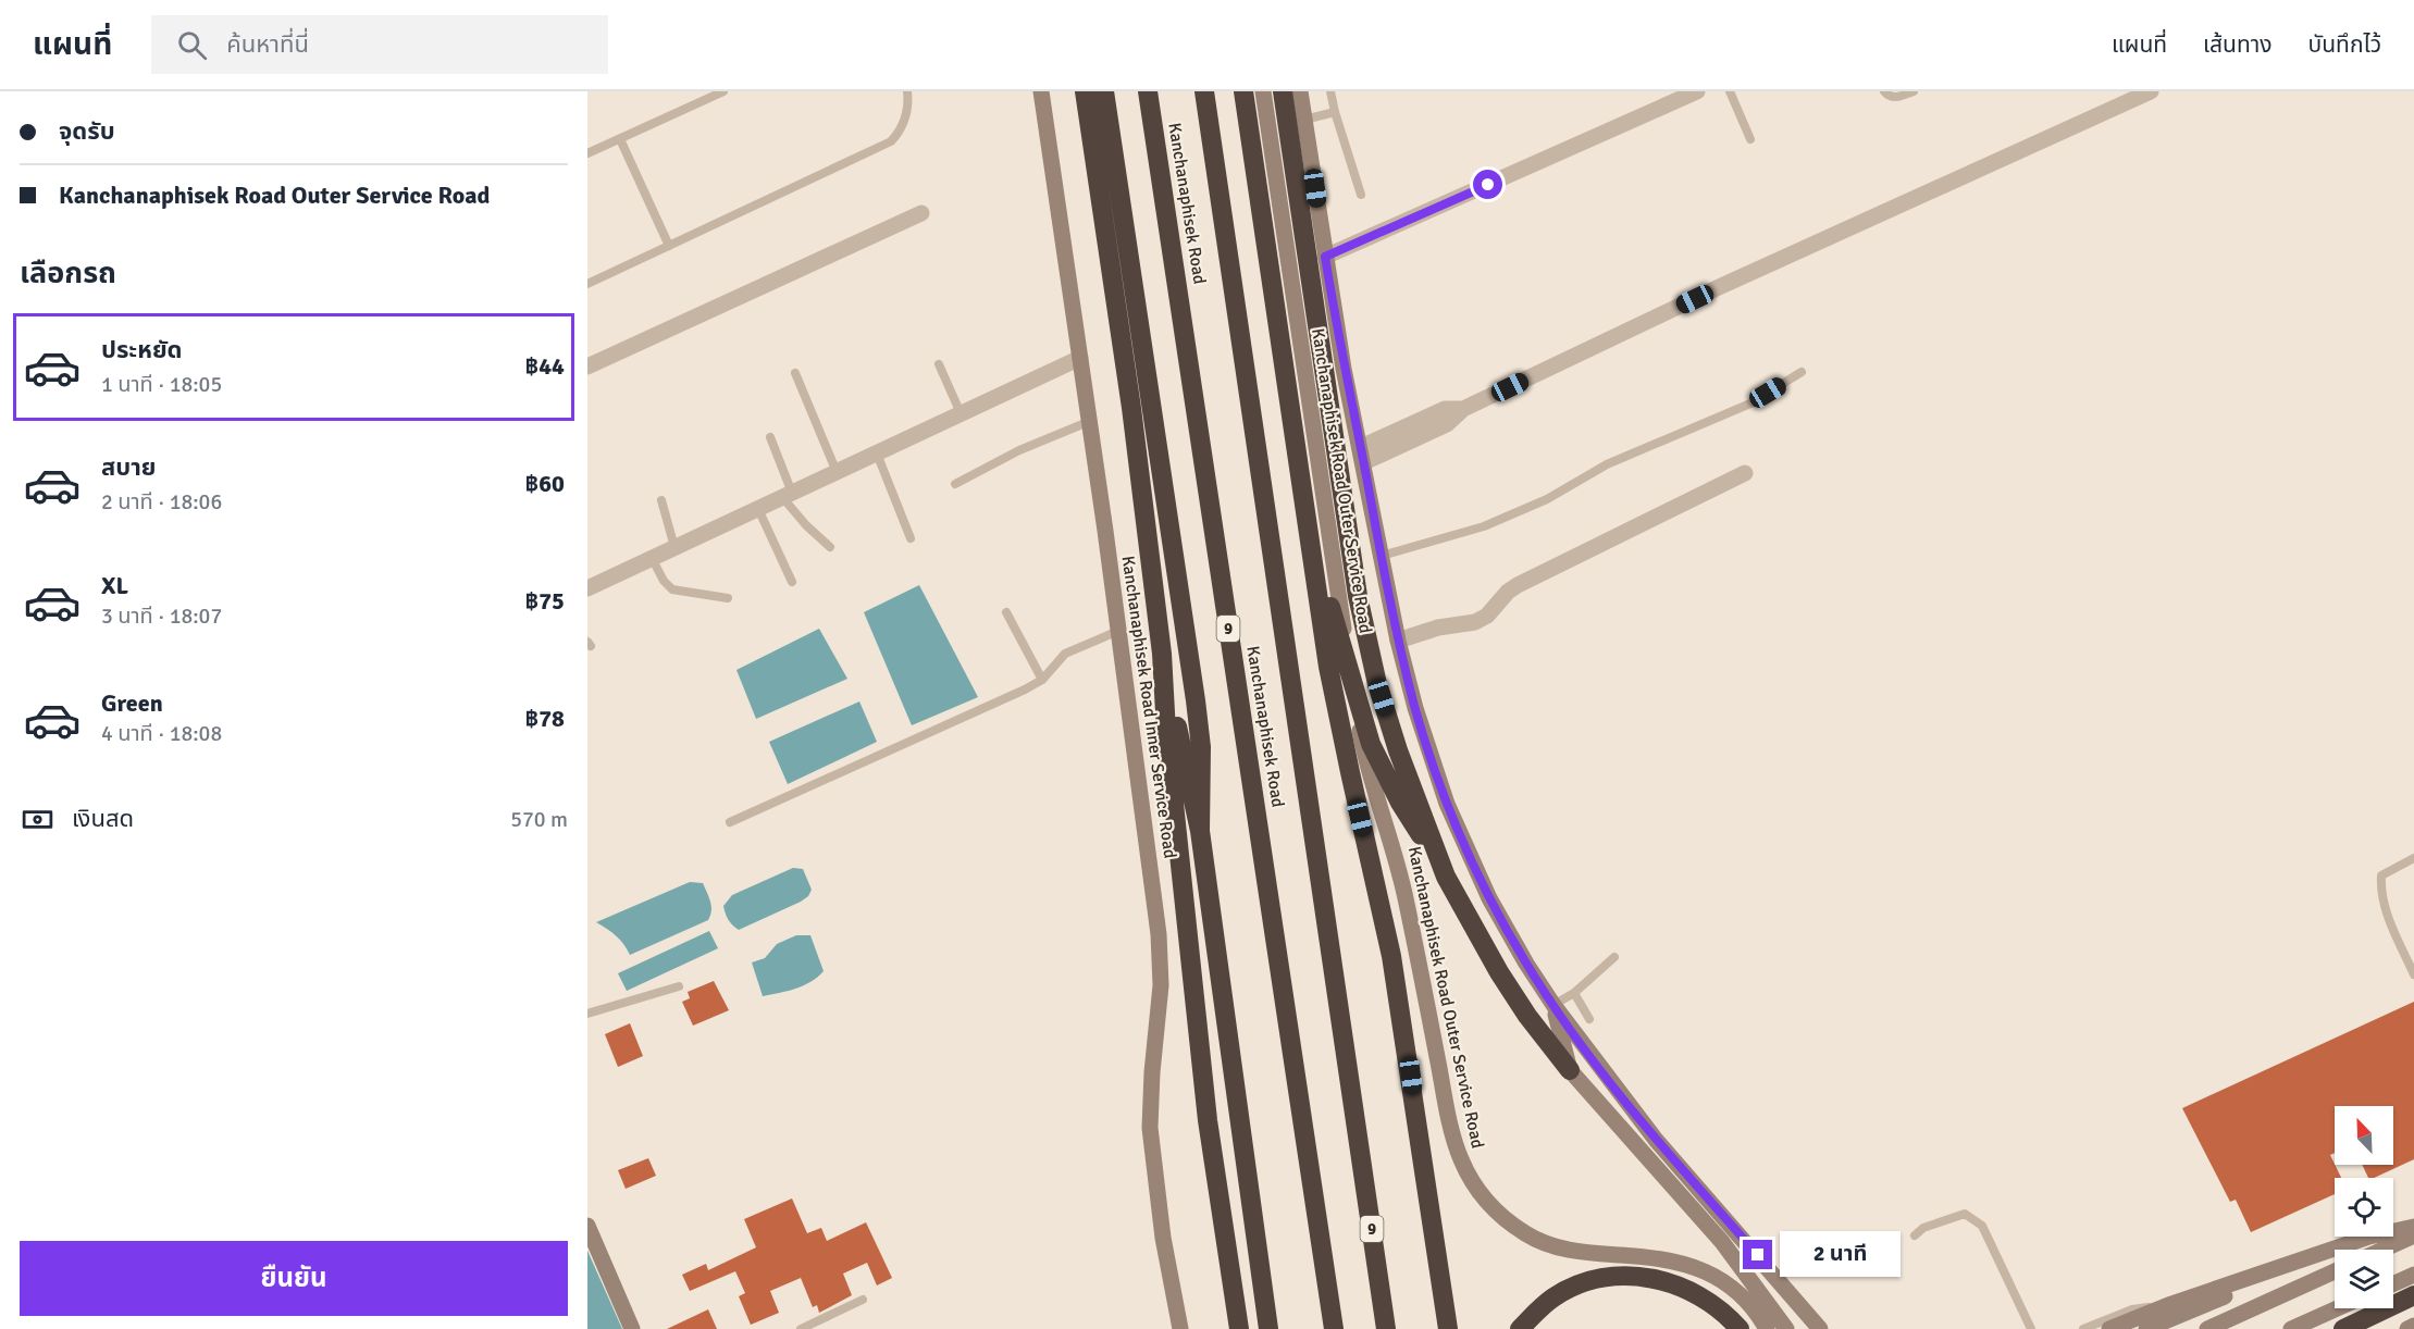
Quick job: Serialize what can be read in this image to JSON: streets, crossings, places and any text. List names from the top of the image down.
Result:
{
  "streets": {
    "highway": ["Kanchanaphisek Road", "9"],
    "main road": ["Kanchanaphisek Road Outer Service Road", "Kanchanaphisek Road Inner Service Road"]
  },
  "north": "top left",
  "page": {
    "header": "แผนที่",
    "search": "ค้นหาที่นี่",
    "nav": ["แผนที่", "เส้นทาง", "บันทึกไว้"],
    "banner": ["จุดรับ", "Kanchanaphisek Road Outer Service Road"],
    "heading": "เลือกรถ",
    "list": [
      {
        "name": "ประหยัด",
        "note": "1 นาที · 18:05",
        "value": "฿44"
      },
      {
        "name": "สบาย",
        "note": "2 นาที · 18:06",
        "value": "฿60"
      },
      {
        "name": "XL",
        "note": "3 นาที · 18:07",
        "value": "฿75"
      },
      {
        "name": "Green",
        "note": "4 นาที · 18:08",
        "value": "฿78"
      }
    ],
    "pay": ["เงินสด", "570 m"],
    "buttons": "ยืนยัน",
    "bubble": "2 นาที"
  }
}
